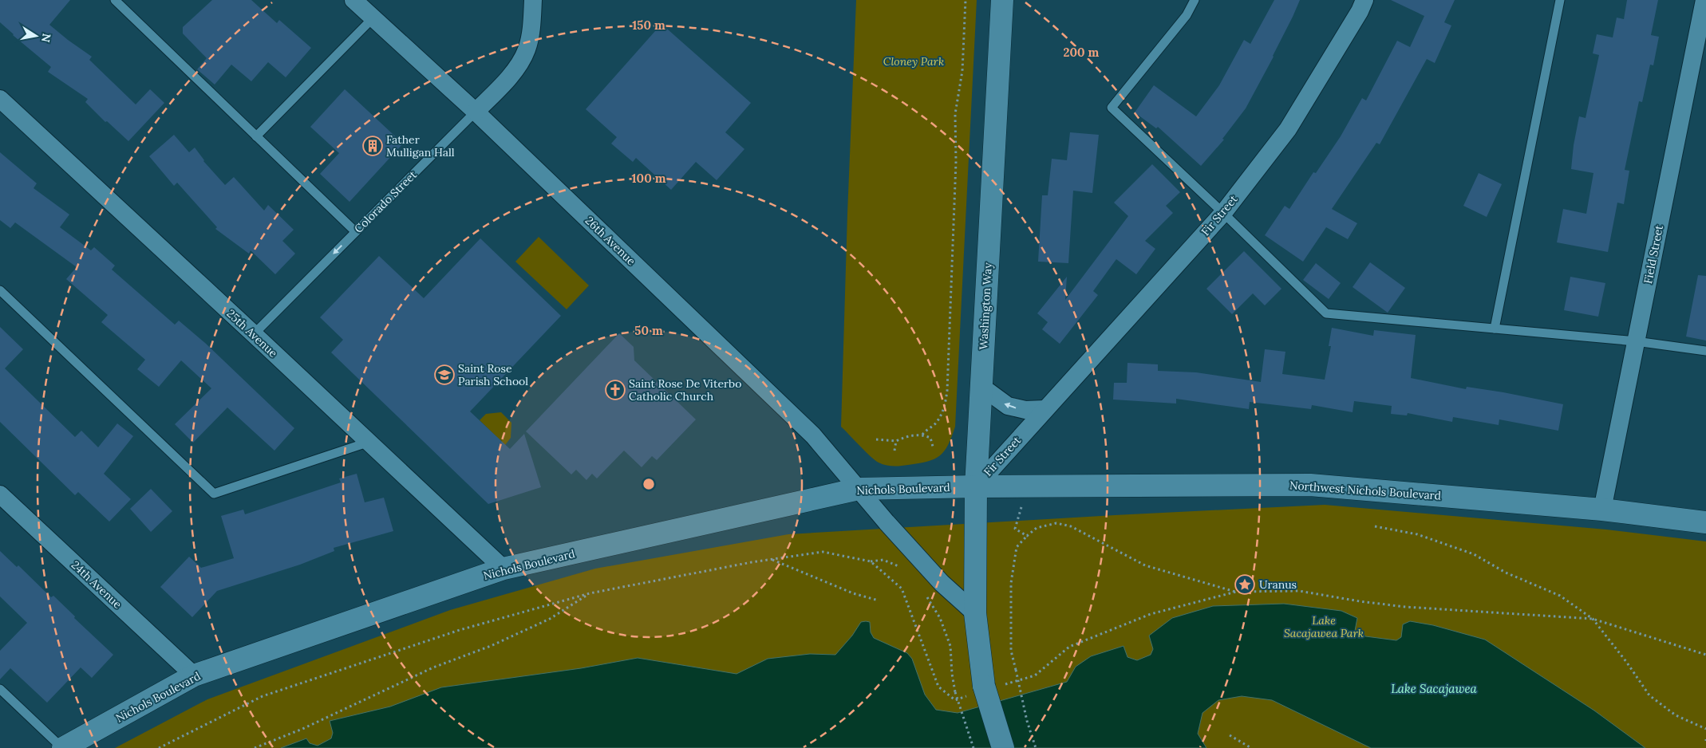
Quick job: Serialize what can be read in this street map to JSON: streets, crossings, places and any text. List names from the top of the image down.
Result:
{
  "streets": {
    "main road": ["Washington Way", "Nichols Boulevard", "Northwest Nichols Boulevard"],
    "street": [
      "Colorado Street",
      "Fir Street",
      "26th Avenue",
      "Field Street",
      "25th Avenue",
      "24th Avenue"
    ]
  },
  "crossings": [
    ["Colorado Street", "26th Avenue"],
    ["Colorado Street", "25th Avenue"],
    ["Fir Street", "Washington Way"],
    ["Fir Street", "Nichols Boulevard"],
    ["Fir Street", "Northwest Nichols Boulevard"],
    ["26th Avenue", "Nichols Boulevard"],
    ["Field Street", "Northwest Nichols Boulevard"],
    ["Washington Way", "Nichols Boulevard"],
    ["Washington Way", "Northwest Nichols Boulevard"],
    ["25th Avenue", "Nichols Boulevard"],
    ["Nichols Boulevard", "Northwest Nichols Boulevard"],
    ["Nichols Boulevard", "24th Avenue"]
  ],
  "water": ["Lake Sacajawea"],
  "parks": ["Cloney Park", "Lake Sacajawea Park"],
  "places": {
    "building": ["Father Mulligan Hall"],
    "school or university": ["Saint Rose Parish School"],
    "church": ["Saint Rose De Viterbo Catholic Church"],
    "place": ["Uranus"]
  },
  "north": "right",
  "rings": [
    "150 m",
    "200 m",
    "100 m",
    "50 m"
  ]
}
